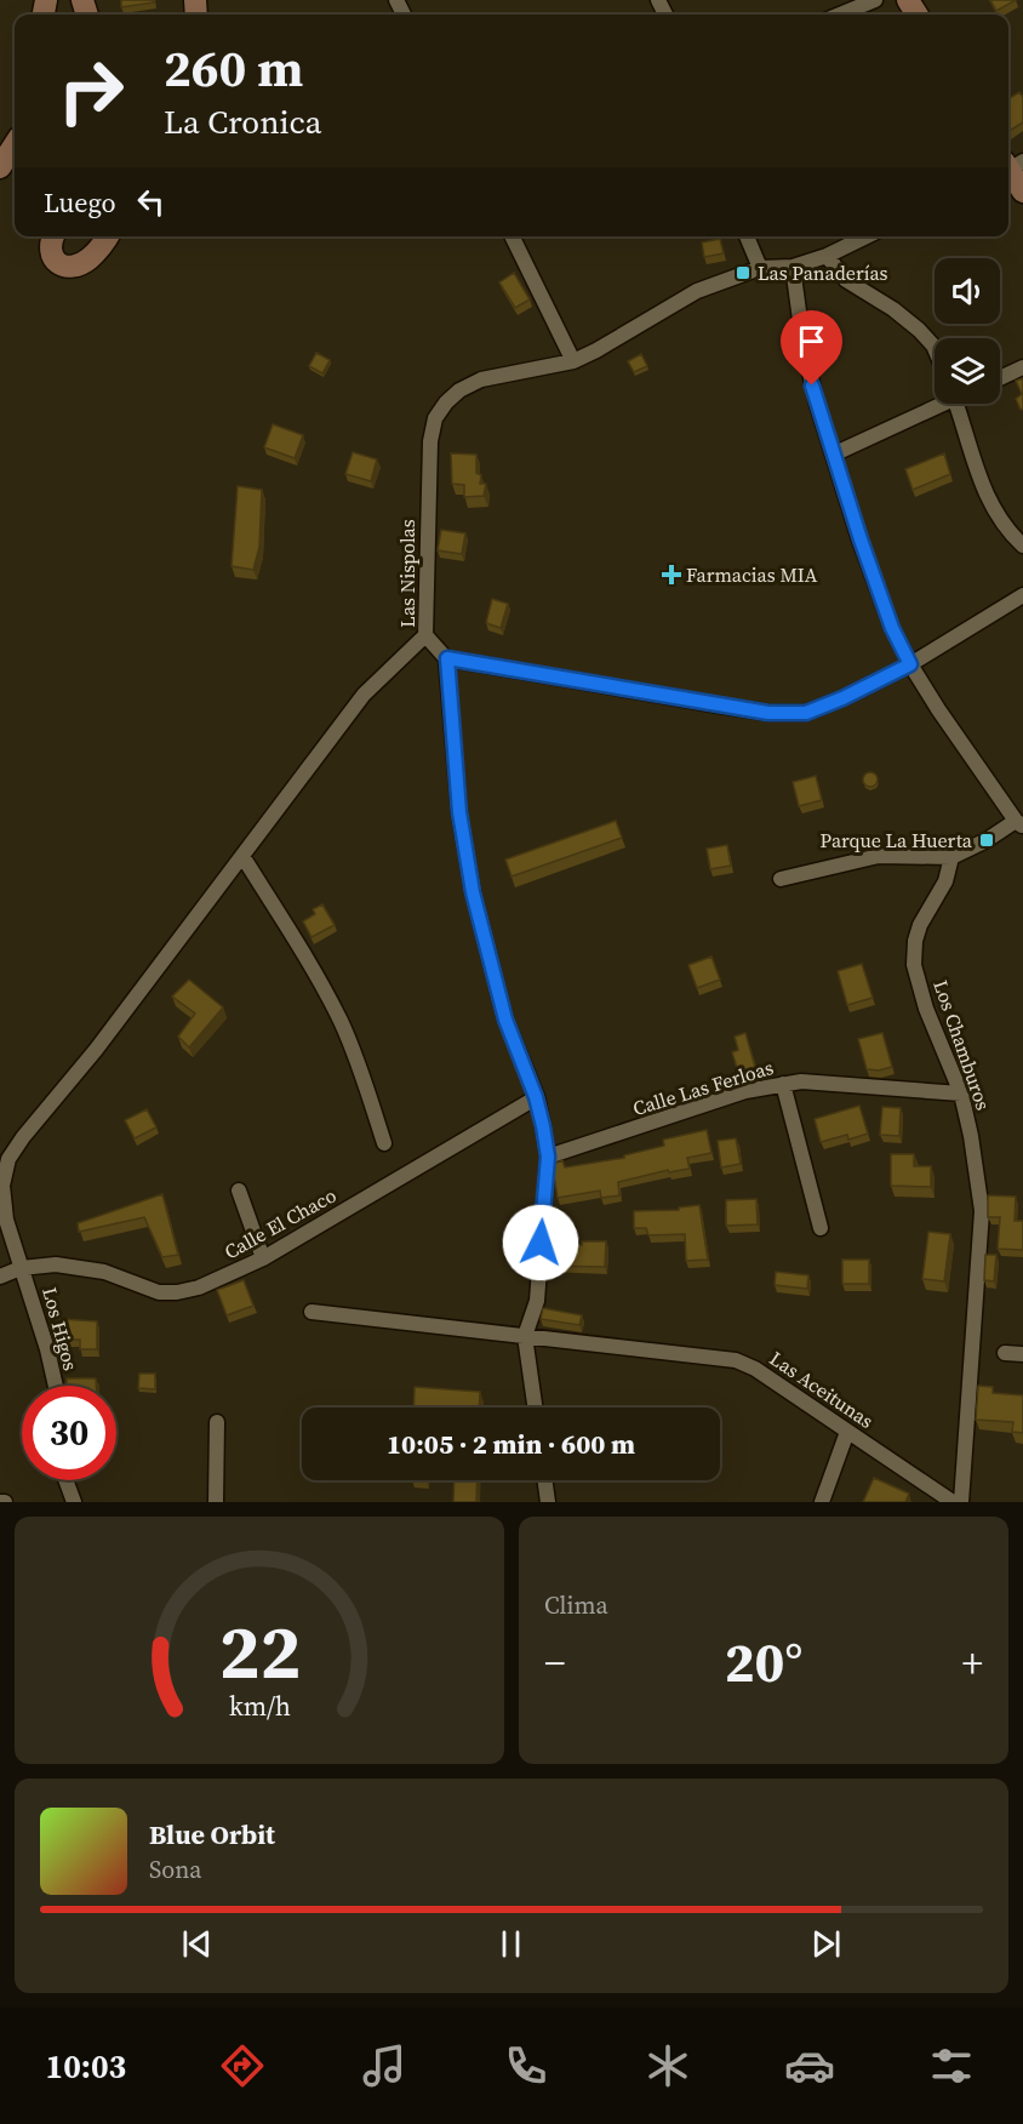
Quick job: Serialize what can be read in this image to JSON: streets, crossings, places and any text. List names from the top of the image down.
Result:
{
  "streets": {
    "street": [
      "Las Nispolas",
      "Los Chamburos",
      "Calle Las Ferloas",
      "Calle El Chaco",
      "Los Higos",
      "Las Aceitunas"
    ]
  },
  "crossings": [
    ["Las Nispolas", "Los Higos"],
    ["Los Chamburos", "Calle Las Ferloas"],
    ["Calle El Chaco", "Los Higos"]
  ],
  "places": {
    "transit": ["Las Panaderías", "Parque La Huerta"],
    "health": ["Farmacias MIA"]
  },
  "page": {
    "turn": ["260 m", "La Cronica"],
    "then": "Luego",
    "limit": "30",
    "trip": "10:05 · 2 min · 600 m",
    "tile": "Clima",
    "heat": ["−", "20°", "+"],
    "song": ["Blue Orbit", "Sona"],
    "tabs": "10:03",
    "gauge": ["22", "km/h"]
  }
}
